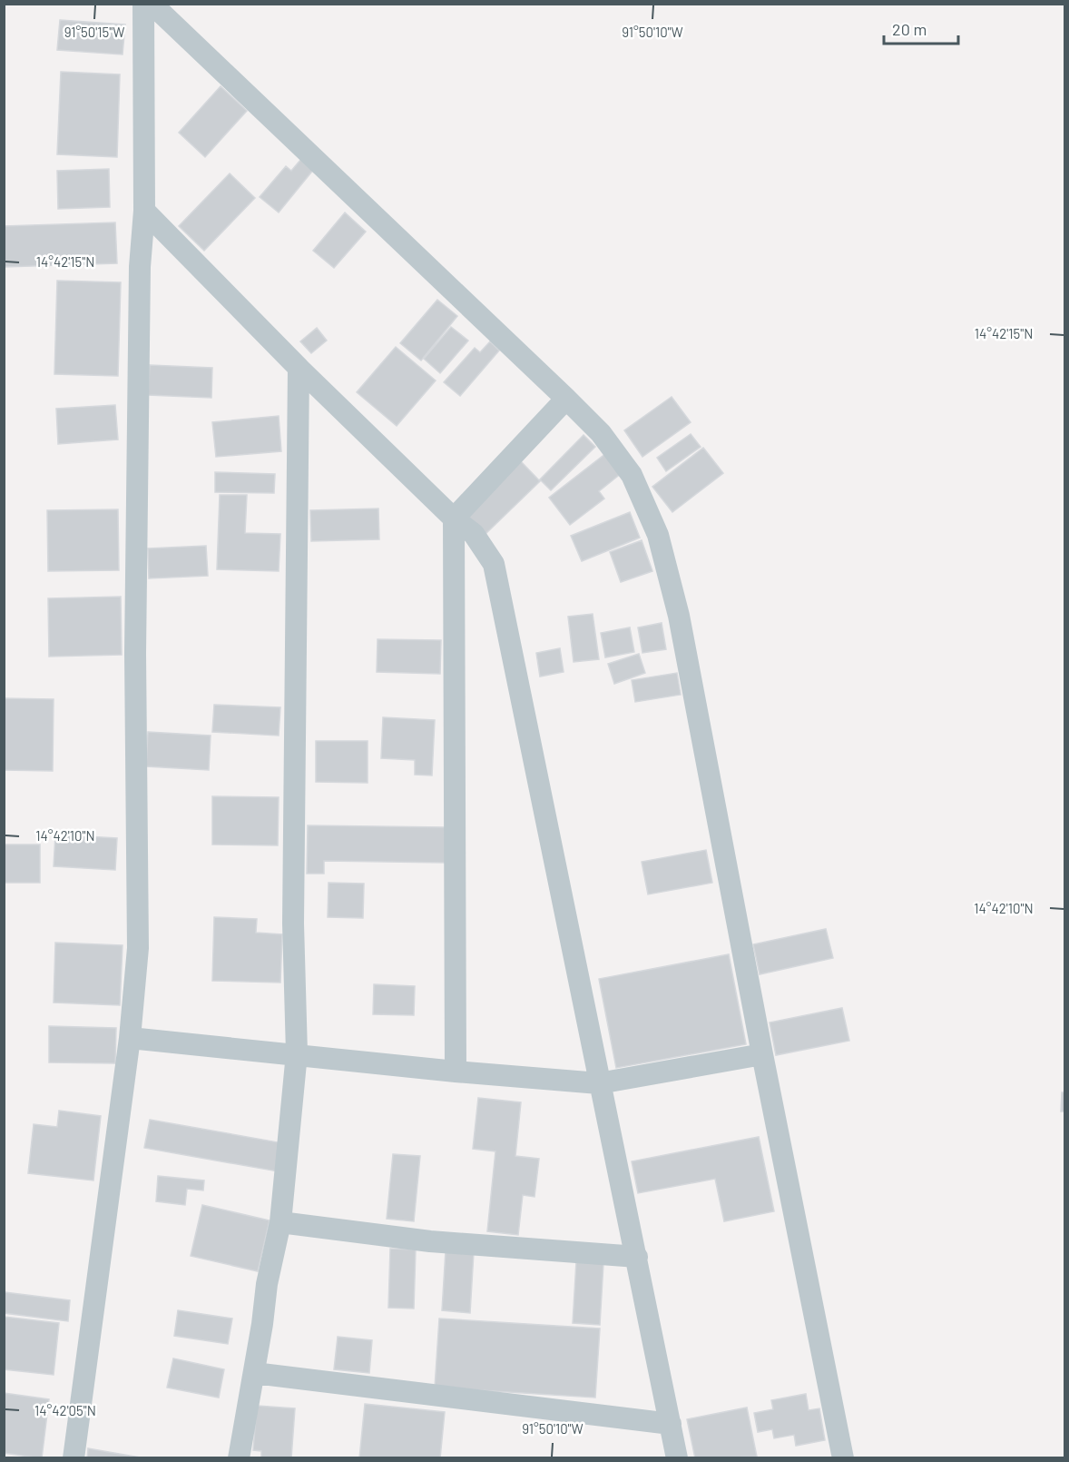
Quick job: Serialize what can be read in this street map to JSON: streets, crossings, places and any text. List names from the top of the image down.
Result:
{
  "scale_bar": "20 m",
  "coordinates": [
    "91°50'15\"W",
    "91°50'10\"W",
    "14°42'15\"N",
    "14°42'10\"N",
    "14°42'05\"N"
  ]
}
